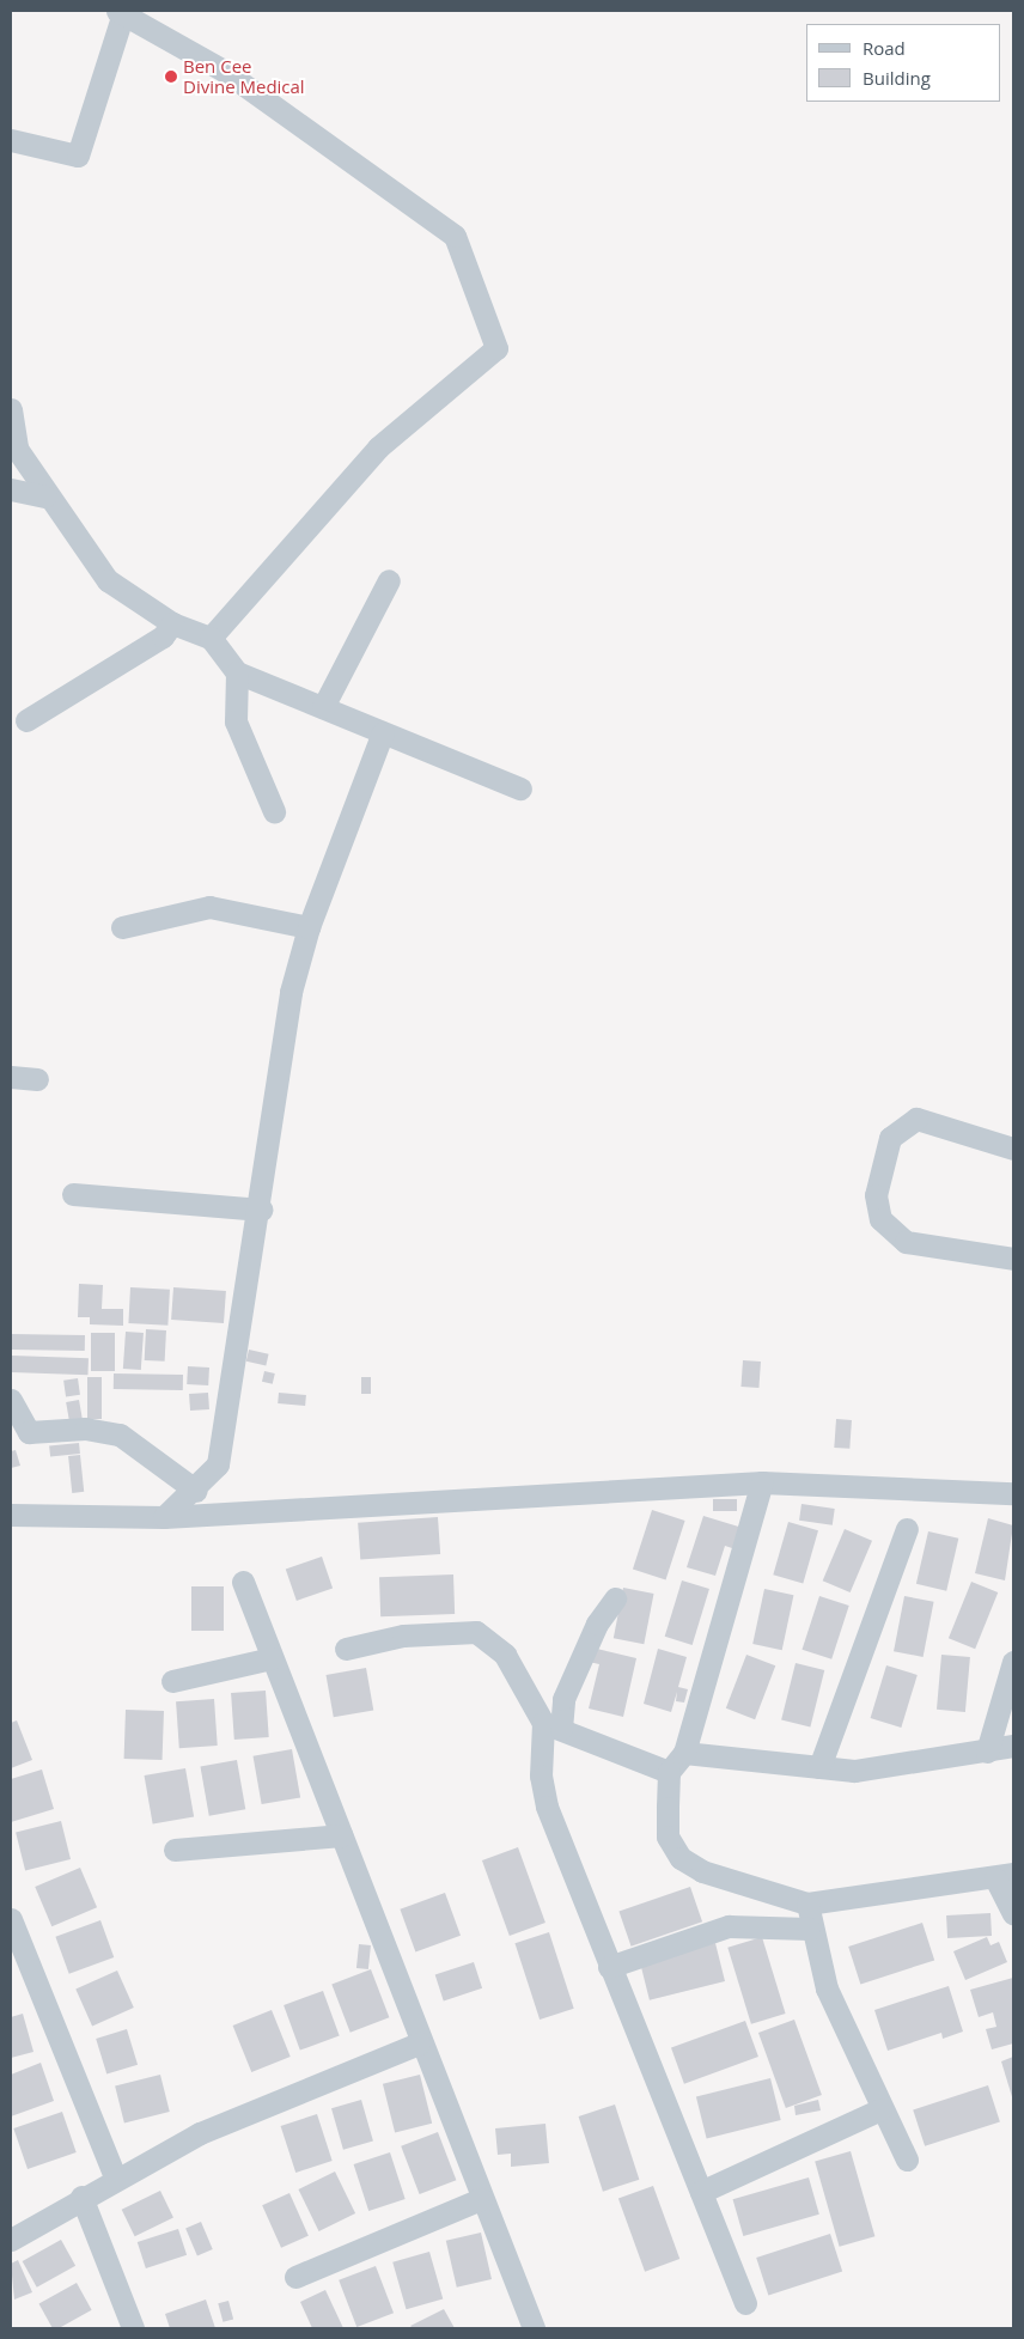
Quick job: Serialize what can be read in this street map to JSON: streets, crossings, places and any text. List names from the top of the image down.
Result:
{
  "places": ["Ben Cee Divine Medical"],
  "legend": ["Road", "Building"]
}
